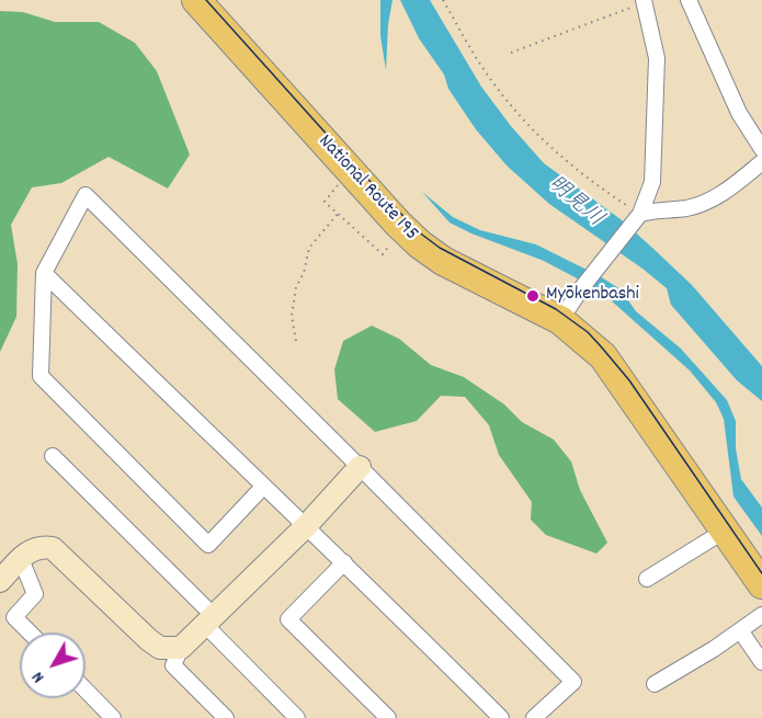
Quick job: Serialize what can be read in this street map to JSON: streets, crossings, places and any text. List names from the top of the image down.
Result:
{
  "streets": {
    "highway": ["National Route 195"]
  },
  "water": ["明見川"],
  "places": ["Myōkenbashi"],
  "north": "bottom left"
}
